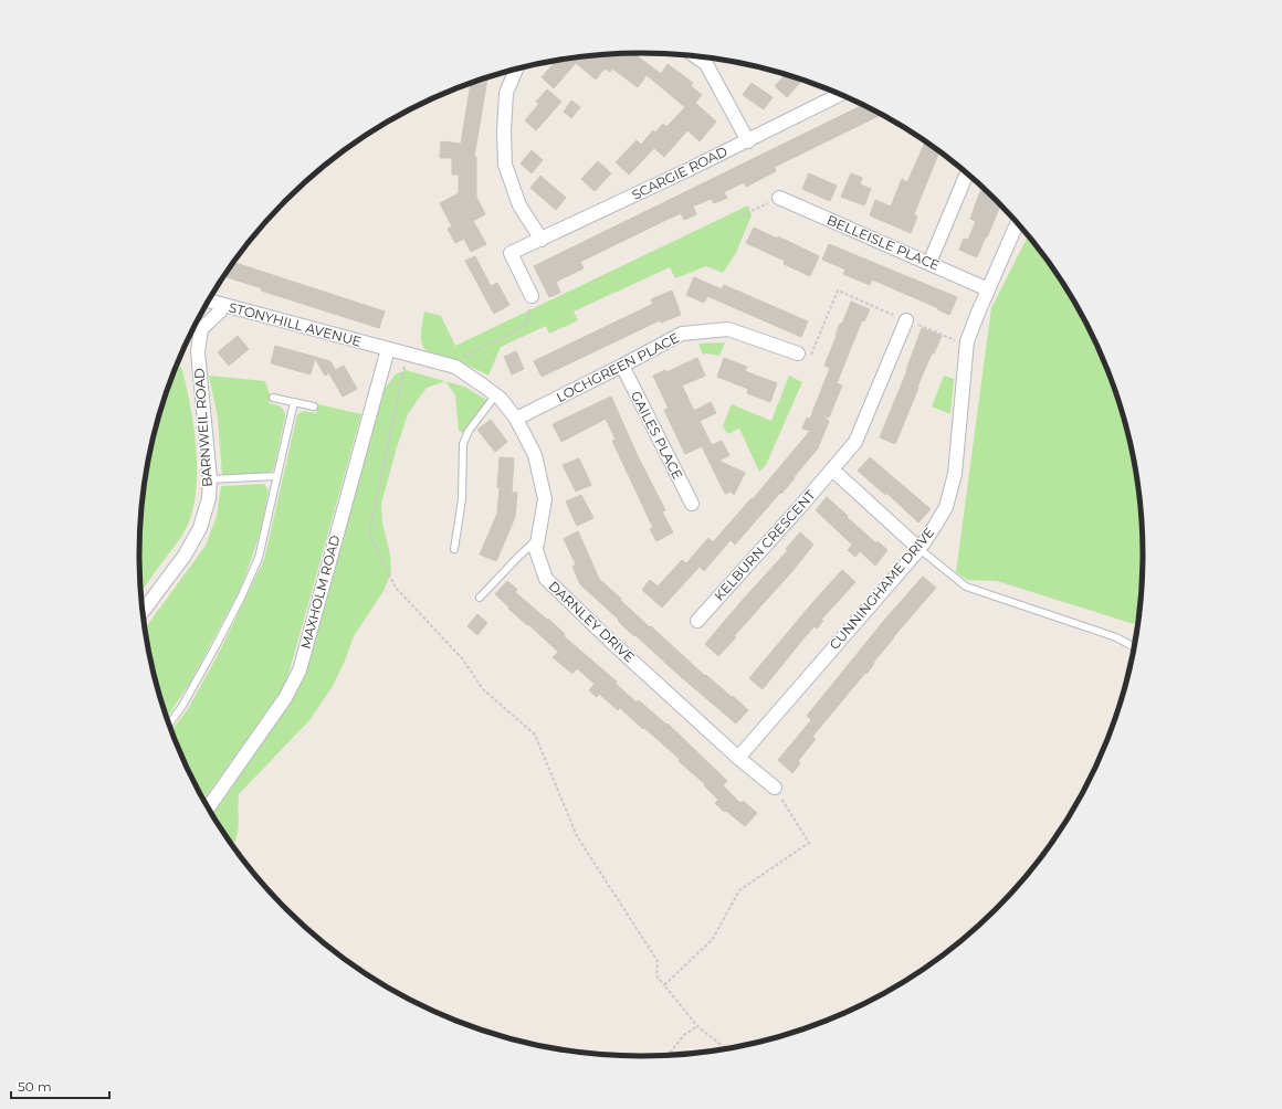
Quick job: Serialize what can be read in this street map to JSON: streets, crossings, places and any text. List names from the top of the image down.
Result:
{
  "streets": {
    "street": [
      "SCARGIE ROAD",
      "BELLEISLE PLACE",
      "STONYHILL AVENUE",
      "LOCHGREEN PLACE",
      "BARNWEIL ROAD",
      "GAILES PLACE",
      "KELBURN CRESCENT",
      "CUNNINGHAME DRIVE",
      "MAXHOLM ROAD",
      "DARNLEY DRIVE"
    ]
  },
  "crossings": [
    ["BELLEISLE PLACE", "CUNNINGHAME DRIVE"],
    ["STONYHILL AVENUE", "BARNWEIL ROAD"],
    ["STONYHILL AVENUE", "MAXHOLM ROAD"],
    ["STONYHILL AVENUE", "DARNLEY DRIVE"],
    ["LOCHGREEN PLACE", "GAILES PLACE"],
    ["LOCHGREEN PLACE", "DARNLEY DRIVE"],
    ["CUNNINGHAME DRIVE", "DARNLEY DRIVE"],
    ["MAXHOLM ROAD", "DARNLEY DRIVE"]
  ],
  "scale_bar": "50 m"
}
